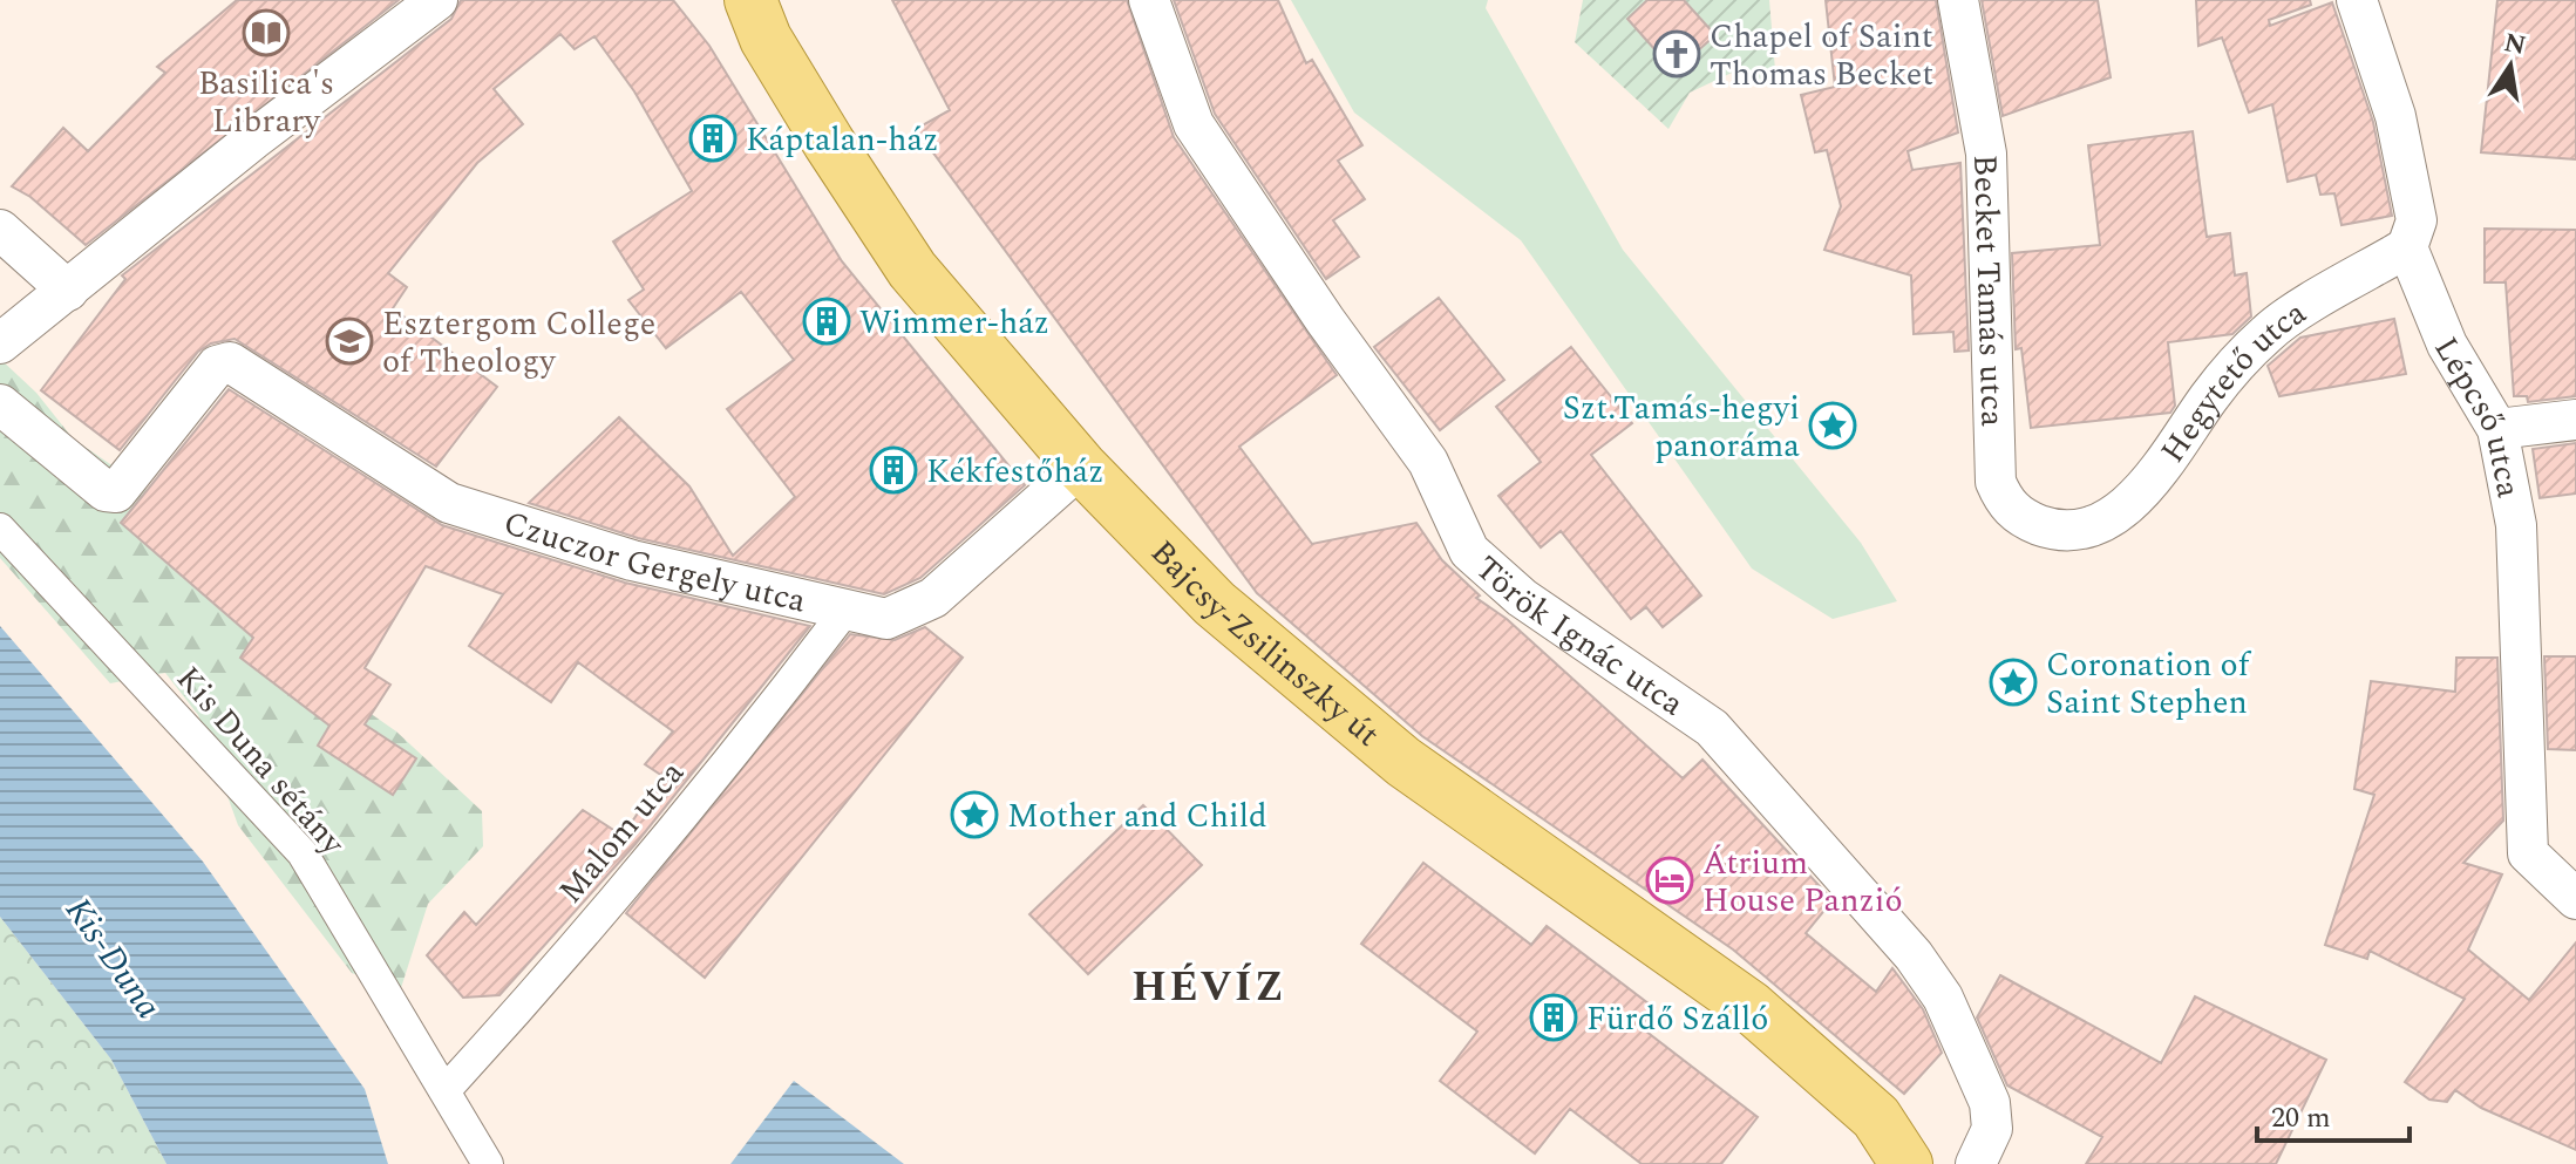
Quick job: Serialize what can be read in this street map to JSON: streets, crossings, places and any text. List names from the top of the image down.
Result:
{
  "streets": {
    "main road": ["Bajcsy-Zsilinszky út"],
    "street": [
      "Becket Tamás utca",
      "Hegytető utca",
      "Lépcső utca",
      "Czuczor Gergely utca",
      "Török Ignác utca",
      "Kis Duna sétány",
      "Malom utca"
    ]
  },
  "crossings": [
    ["Becket Tamás utca", "Hegytető utca"],
    ["Hegytető utca", "Lépcső utca"],
    ["Czuczor Gergely utca", "Bajcsy-Zsilinszky út"],
    ["Czuczor Gergely utca", "Malom utca"],
    ["Kis Duna sétány", "Malom utca"]
  ],
  "districts": ["HÉVÍZ"],
  "water": ["Kis-Duna"],
  "places": {
    "library": ["Basilica's Library"],
    "church": ["Chapel of Saint Thomas Becket"],
    "building": [
      "Káptalan-ház",
      "Wimmer-ház",
      "Kékfestőház",
      "Fürdő Szálló"
    ],
    "school or university": ["Esztergom College of Theology"],
    "place": ["Szt.Tamás-hegyi panoráma", "Coronation of Saint Stephen", "Mother and Child"],
    "hotel": ["Átrium House Panzió"]
  },
  "scale_bar": "20 m",
  "north": "top"
}
